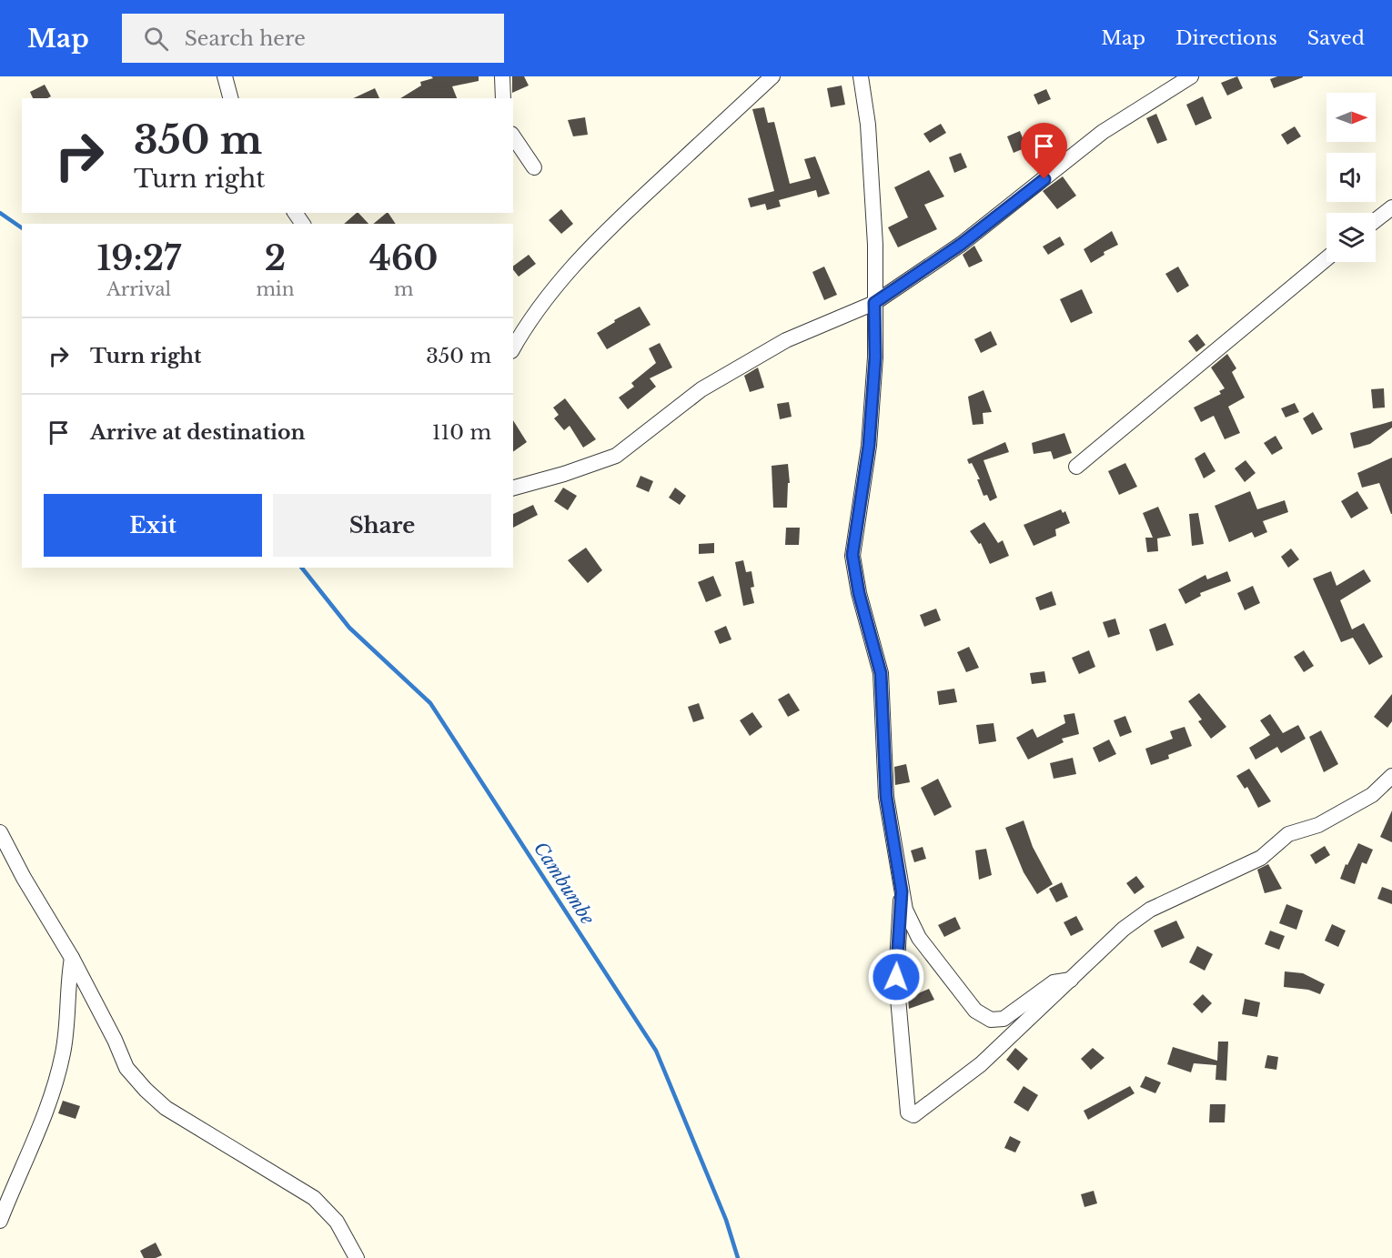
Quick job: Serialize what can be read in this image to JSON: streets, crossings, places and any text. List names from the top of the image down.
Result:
{
  "water": ["Cambumbe"],
  "north": "right",
  "page": {
    "header": "Map",
    "search": "Search here",
    "nav": ["Map", "Directions", "Saved"],
    "turn": ["350 m", "Turn right"],
    "eta": [
      "19:27",
      "Arrival",
      "2",
      "min",
      "460",
      "m"
    ],
    "list": [
      {
        "name": "Turn right",
        "value": "350 m"
      },
      {
        "name": "Arrive at destination",
        "value": "110 m"
      }
    ],
    "buttons": ["Exit", "Share"]
  }
}
